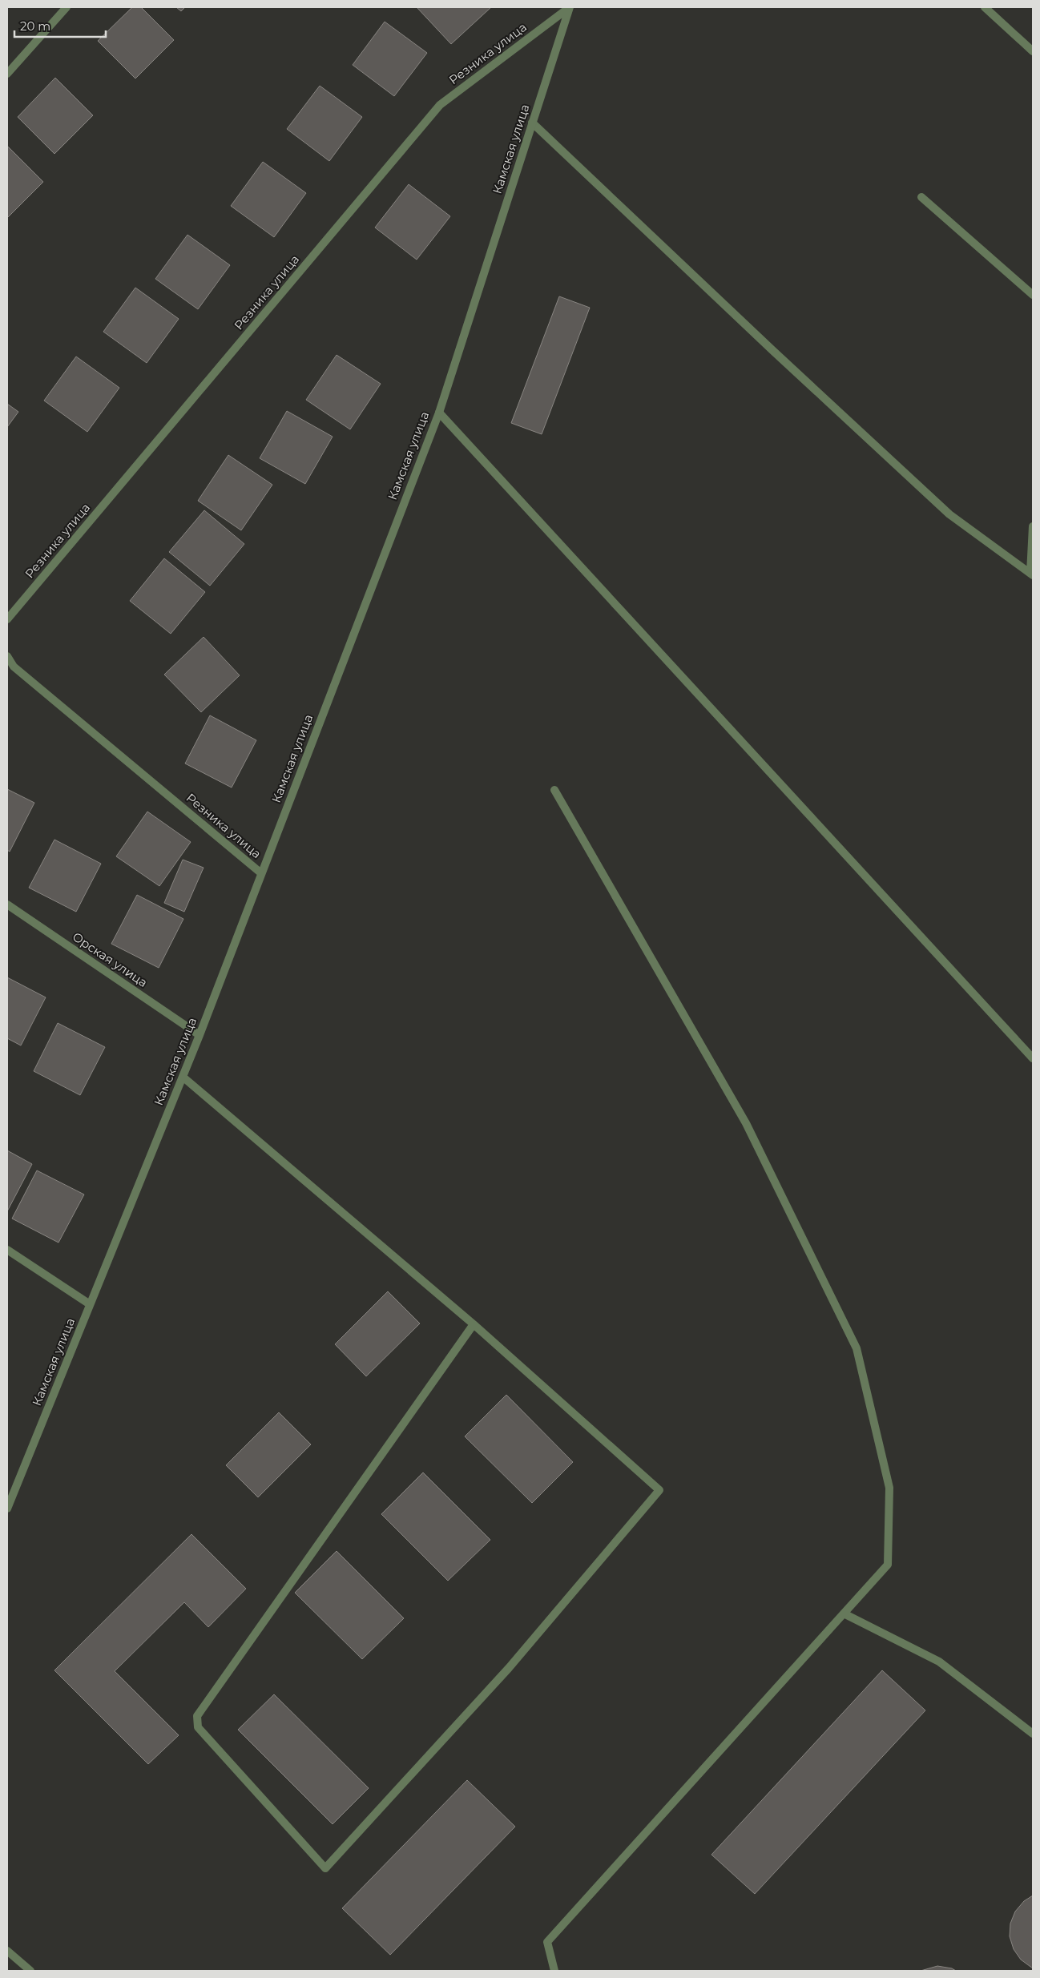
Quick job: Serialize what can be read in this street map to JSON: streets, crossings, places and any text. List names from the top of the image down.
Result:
{
  "streets": {
    "street": ["Резника улица", "Камская улица", "Орская улица"]
  },
  "crossings": [
    ["Резника улица", "Камская улица"],
    ["Камская улица", "Орская улица"]
  ],
  "scale_bar": "20 m"
}
